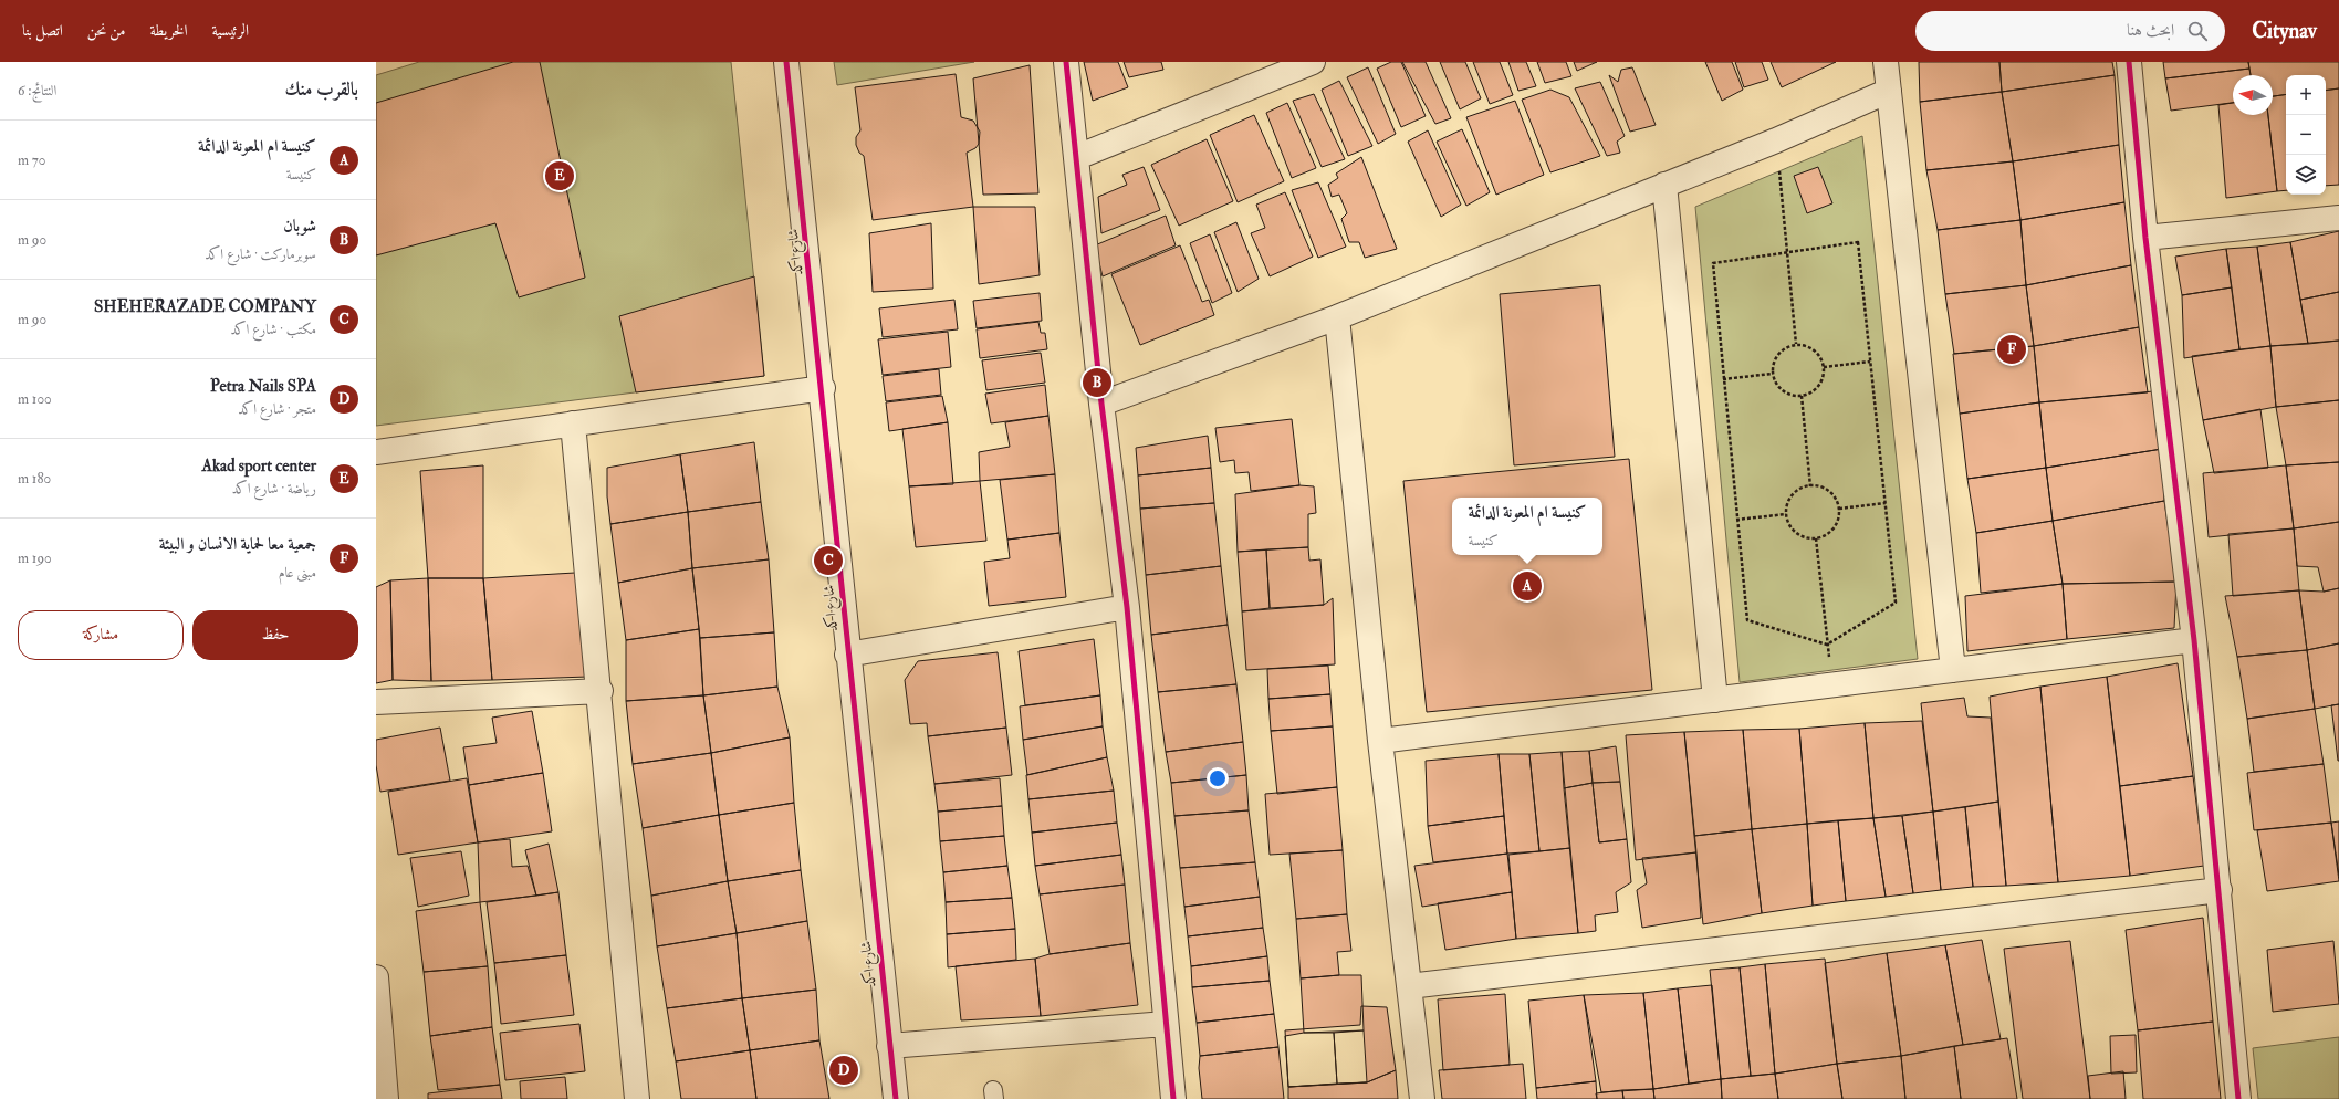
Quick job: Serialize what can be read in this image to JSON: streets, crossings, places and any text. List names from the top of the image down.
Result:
{
  "streets": {
    "street": ["شارع اكد"]
  },
  "north": "left",
  "page": {
    "header": "Citynav",
    "search": "ابحث هنا",
    "nav": [
      "الرئيسية",
      "الخريطة",
      "من نحن",
      "اتصل بنا"
    ],
    "heading": ["بالقرب منك", "النتائج: 6"],
    "map_buttons": ["+", "−"],
    "list": [
      {
        "mark": "A",
        "name": "كنيسة ام المعونة الدائمة",
        "note": "كنيسة",
        "value": "70 m"
      },
      {
        "mark": "B",
        "name": "شوبان",
        "note": "سوبرماركت · شارع اكد",
        "value": "90 m"
      },
      {
        "mark": "C",
        "name": "SHEHERAZADE COMPANY",
        "note": "مكتب · شارع اكد",
        "value": "90 m"
      },
      {
        "mark": "D",
        "name": "Petra Nails SPA",
        "note": "متجر · شارع اكد",
        "value": "100 m"
      },
      {
        "mark": "E",
        "name": "Akad sport center",
        "note": "رياضة · شارع اكد",
        "value": "180 m"
      },
      {
        "mark": "F",
        "name": "جمعية معا لحماية الانسان و البيئة",
        "note": "مبنى عام",
        "value": "190 m"
      }
    ],
    "pins": [
      "E",
      "F",
      "B",
      "C",
      "A",
      "D"
    ],
    "popup": ["كنيسة ام المعونة الدائمة", "كنيسة"],
    "buttons": ["حفظ", "مشاركة"]
  }
}
